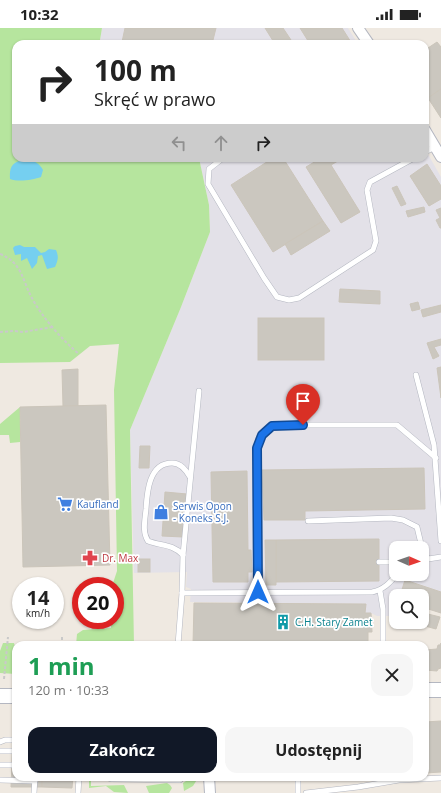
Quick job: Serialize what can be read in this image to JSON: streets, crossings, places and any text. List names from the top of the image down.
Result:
{
  "places": {
    "supermarket": ["Kaufland"],
    "shop": ["Serwis Opon - Koneks S.J."],
    "pharmacy": ["Dr. Max"],
    "building": ["C.H. Stary Zamet"]
  },
  "north": "right",
  "page": {
    "status": "10:32",
    "turn": ["100 m", "Skręć w prawo"],
    "speed": "14 km/h",
    "limit": "20",
    "heading": ["1 min", "120 m · 10:33"],
    "buttons": ["Zakończ", "Udostępnij"]
  }
}
